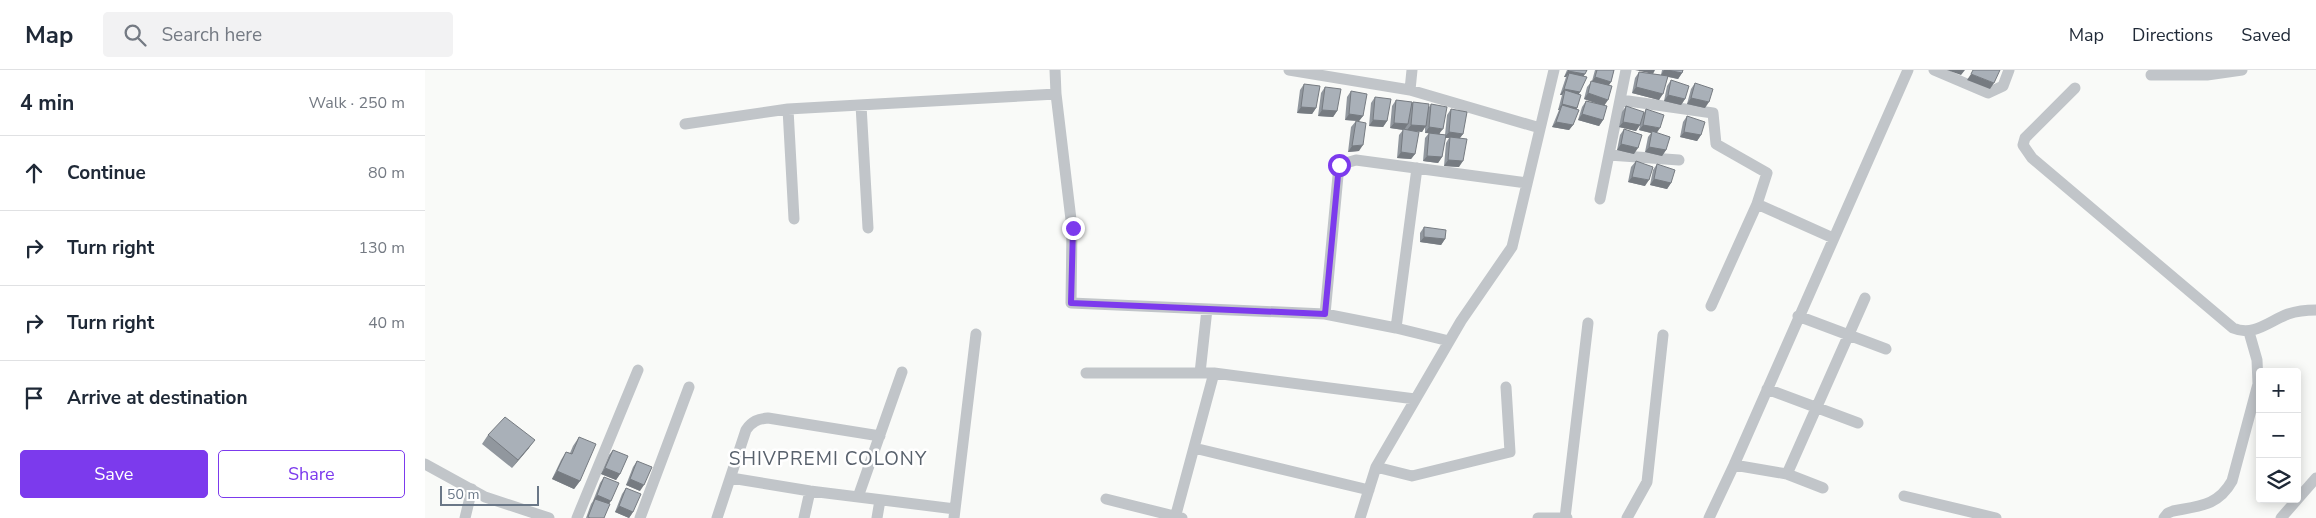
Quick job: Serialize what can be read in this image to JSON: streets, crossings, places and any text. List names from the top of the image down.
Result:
{
  "districts": ["SHIVPREMI COLONY"],
  "scale_bar": "50 m",
  "page": {
    "header": "Map",
    "search": "Search here",
    "nav": ["Map", "Directions", "Saved"],
    "heading": ["4 min", "Walk · 250 m"],
    "list": [
      ["Continue", "80 m"],
      ["Turn right", "130 m"],
      ["Turn right", "40 m"],
      "Arrive at destination"
    ],
    "map_buttons": ["+", "−"],
    "buttons": ["Save", "Share"],
    "scale": "50 m"
  }
}
